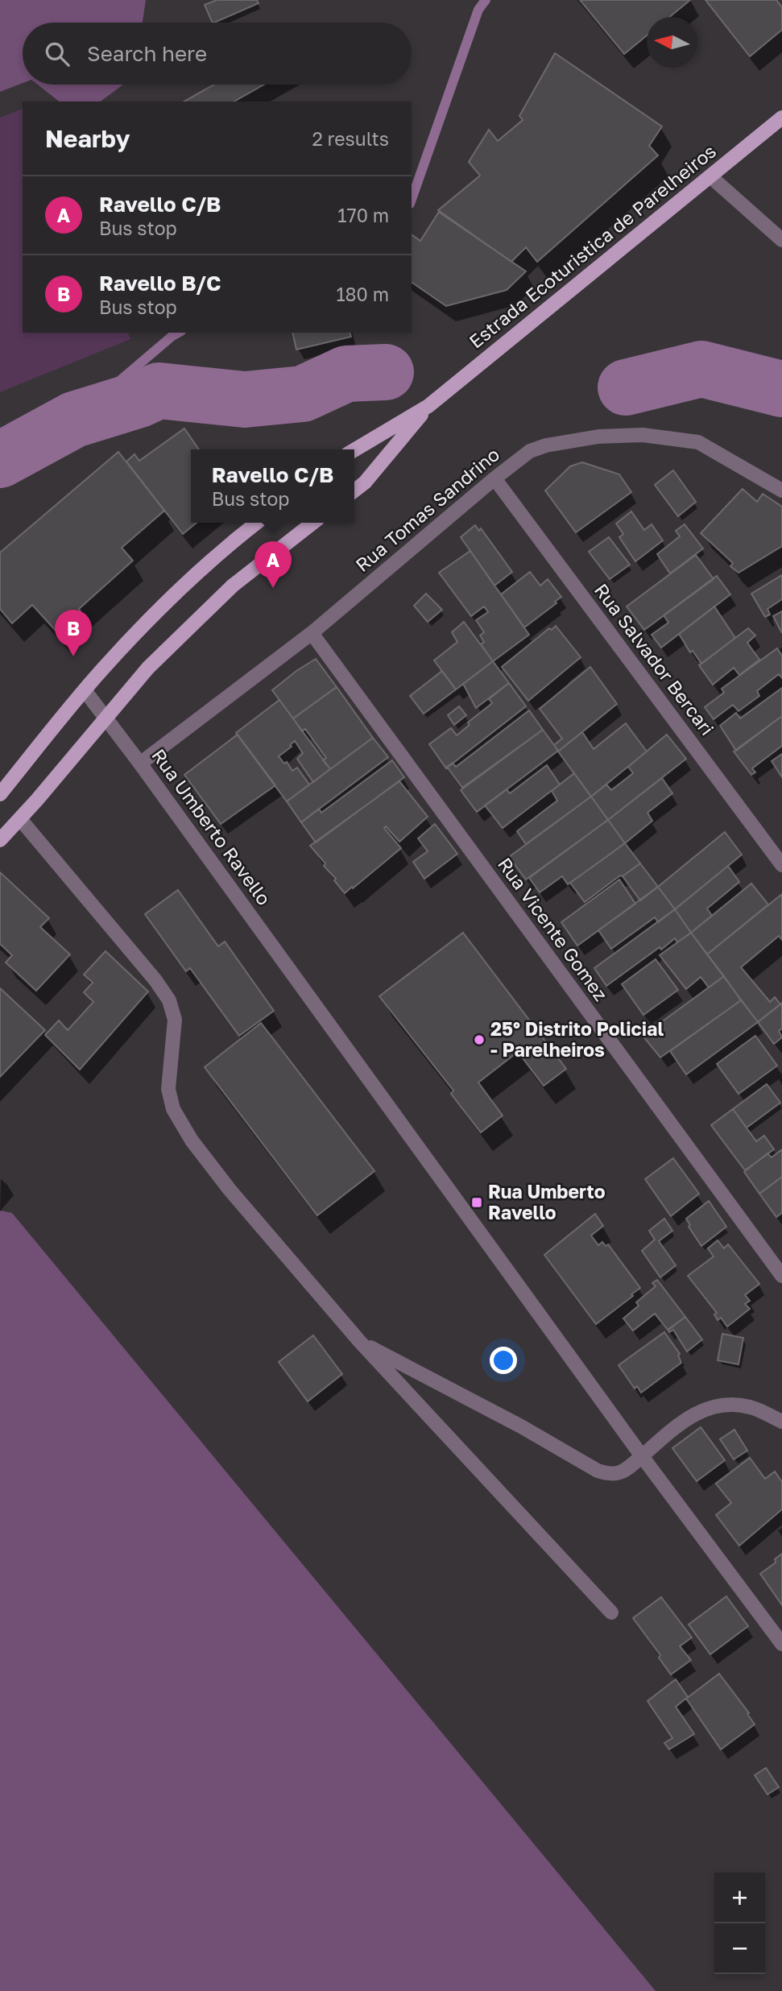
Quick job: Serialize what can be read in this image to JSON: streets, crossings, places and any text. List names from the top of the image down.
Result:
{
  "streets": {
    "main road": ["Estrada Ecoturistica de Parelheiros"],
    "street": [
      "Rua Tomas Sandrino",
      "Rua Salvador Bercari",
      "Rua Umberto Ravello",
      "Rua Vicente Gomez"
    ]
  },
  "crossings": [
    ["Rua Tomas Sandrino", "Rua Salvador Bercari"],
    ["Rua Tomas Sandrino", "Rua Umberto Ravello"],
    ["Rua Tomas Sandrino", "Rua Vicente Gomez"]
  ],
  "places": {
    "other": ["25° Distrito Policial - Parelheiros"],
    "transit": ["Rua Umberto Ravello"]
  },
  "north": "left",
  "page": {
    "search": "Search here",
    "heading": ["Nearby", "2 results"],
    "list": [
      {
        "mark": "A",
        "name": "Ravello C/B",
        "note": "Bus stop",
        "value": "170 m"
      },
      {
        "mark": "B",
        "name": "Ravello B/C",
        "note": "Bus stop",
        "value": "180 m"
      }
    ],
    "popup": ["Ravello C/B", "Bus stop"],
    "pins": ["A", "B"],
    "map_buttons": ["+", "−"]
  }
}
